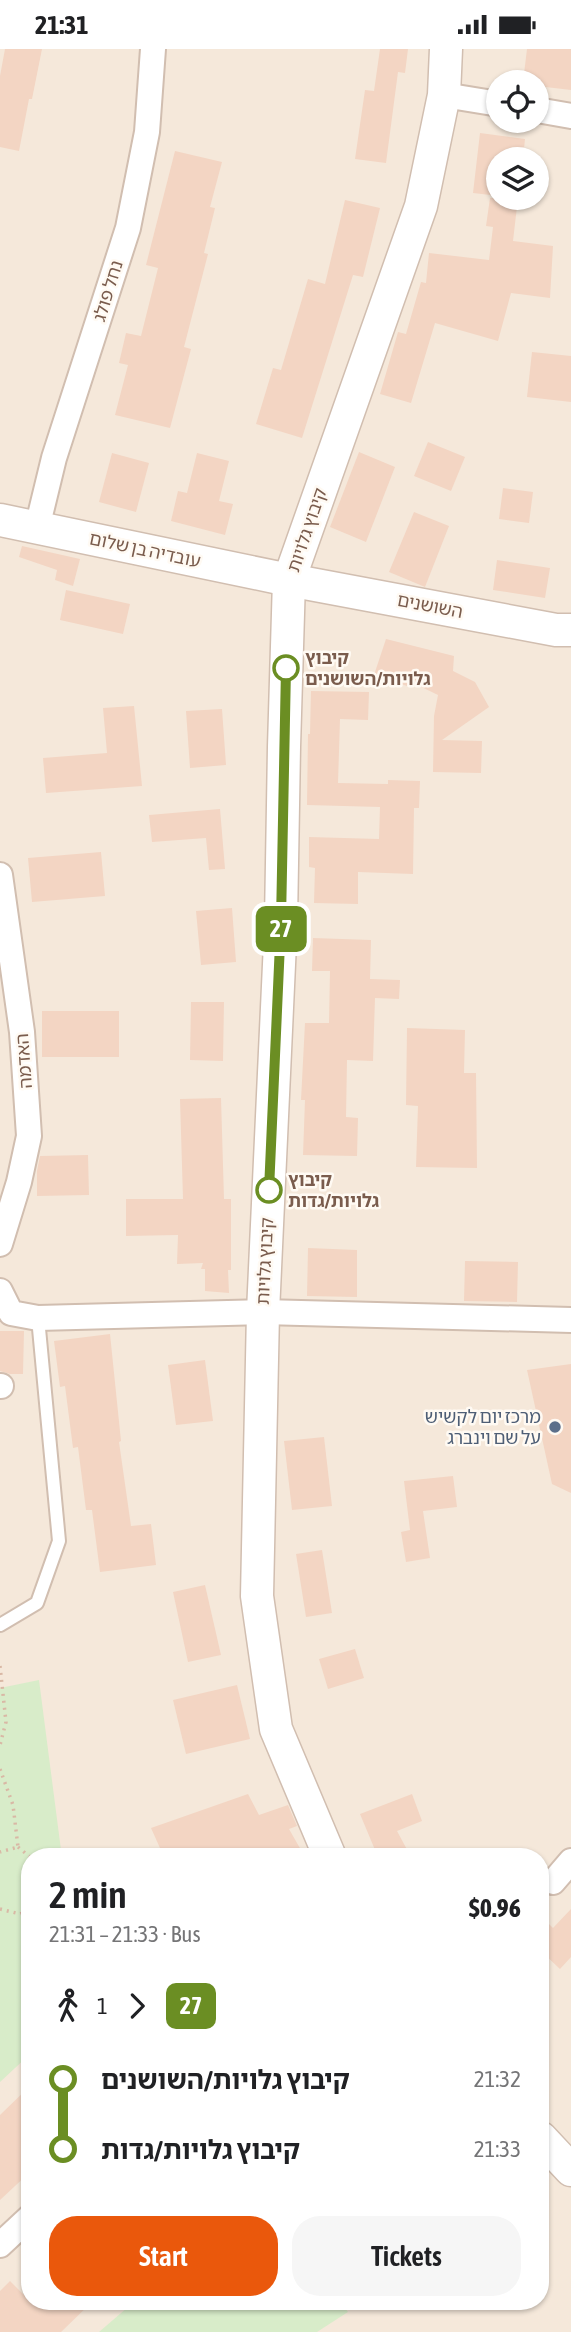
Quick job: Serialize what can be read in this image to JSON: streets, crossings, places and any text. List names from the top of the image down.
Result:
{
  "streets": {
    "street": [
      "נחל פולג",
      "קיבוץ גלויות",
      "עובדיה בן שלום",
      "השושנים",
      "האדמה"
    ]
  },
  "crossings": [
    ["נחל פולג", "עובדיה בן שלום"],
    ["קיבוץ גלויות", "עובדיה בן שלום"],
    ["קיבוץ גלויות", "השושנים"],
    ["עובדיה בן שלום", "השושנים"]
  ],
  "places": ["קיבוץ גלויות/השושנים", "קיבוץ גלויות/גדות", "מרכז יום לקשיש על שם וינברג"],
  "lines": ["bus line 27"],
  "page": {
    "status": "21:31",
    "on_map": "27",
    "heading": ["2 min", "21:31 – 21:33 · Bus", "$0.96"],
    "legs": ["1", "27"],
    "list": [
      {
        "name": "קיבוץ גלויות/השושנים",
        "value": "21:32"
      },
      {
        "name": "קיבוץ גלויות/גדות",
        "value": "21:33"
      }
    ],
    "buttons": ["Start", "Tickets"]
  }
}
